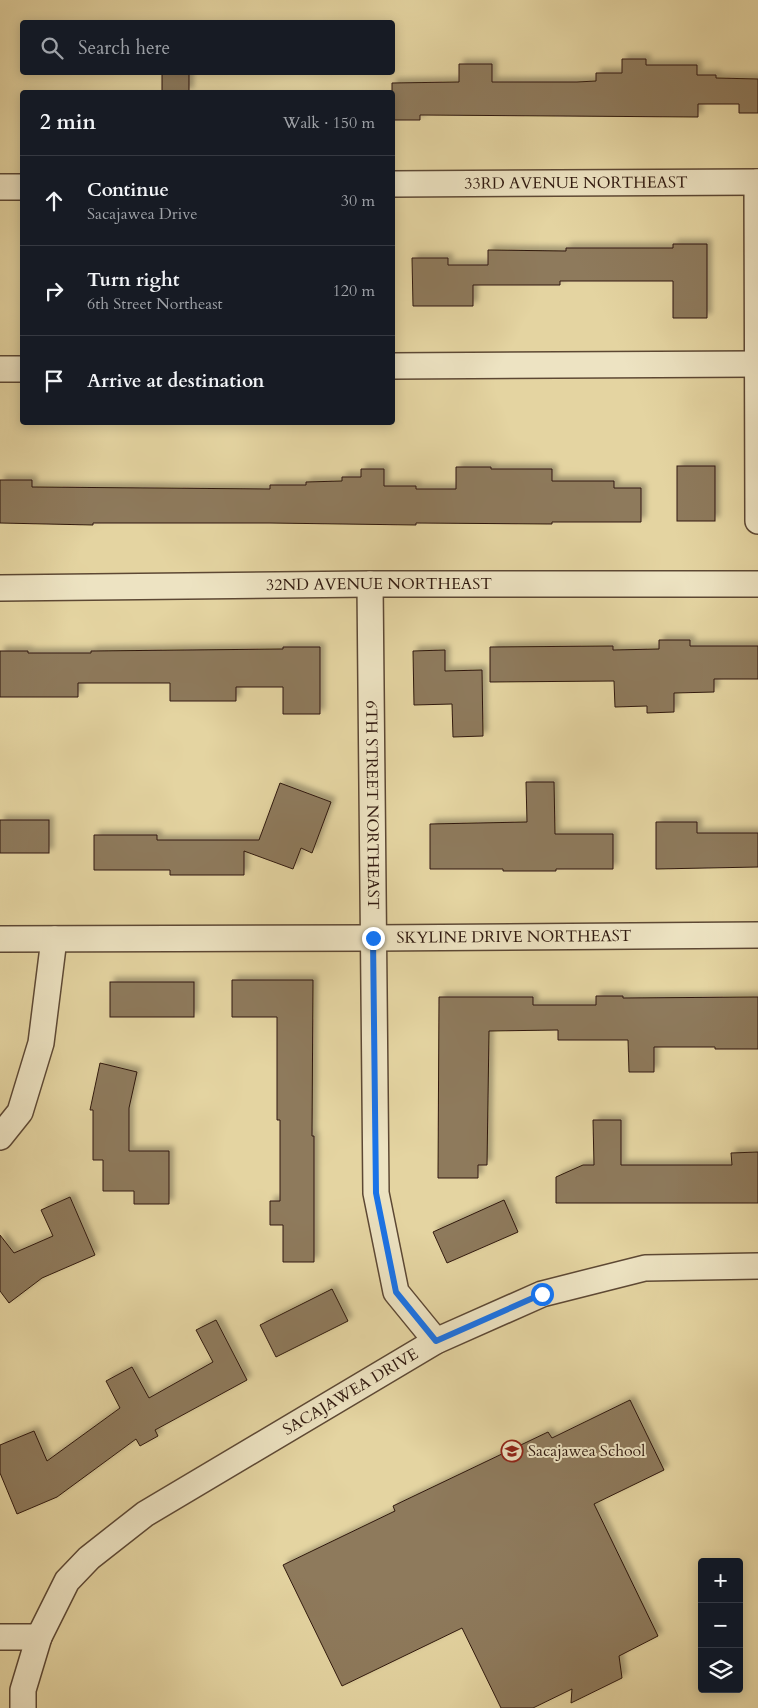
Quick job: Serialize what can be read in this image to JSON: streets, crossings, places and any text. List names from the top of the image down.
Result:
{
  "streets": {
    "street": [
      "33RD AVENUE NORTHEAST",
      "32ND AVENUE NORTHEAST",
      "6TH STREET NORTHEAST",
      "SKYLINE DRIVE NORTHEAST",
      "SACAJAWEA DRIVE"
    ]
  },
  "crossings": [
    ["32ND AVENUE NORTHEAST", "6TH STREET NORTHEAST"],
    ["6TH STREET NORTHEAST", "SKYLINE DRIVE NORTHEAST"],
    ["6TH STREET NORTHEAST", "SACAJAWEA DRIVE"]
  ],
  "places": {
    "school or university": ["Sacajawea School"]
  },
  "page": {
    "search": "Search here",
    "heading": ["2 min", "Walk · 150 m"],
    "list": [
      ["Continue", "Sacajawea Drive", "30 m"],
      ["Turn right", "6th Street Northeast", "120 m"],
      "Arrive at destination"
    ],
    "map_buttons": ["+", "−"]
  }
}
